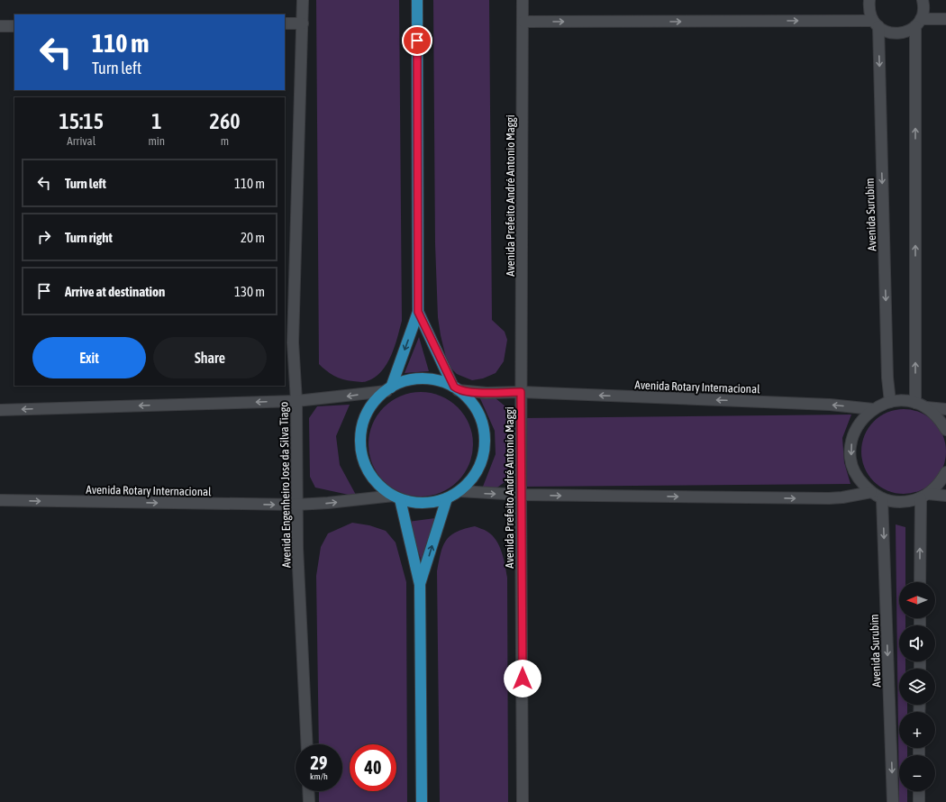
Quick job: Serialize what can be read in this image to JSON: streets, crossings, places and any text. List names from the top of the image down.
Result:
{
  "streets": {
    "street": [
      "Avenida Prefeito André Antonio Maggi",
      "Avenida Surubim",
      "Avenida Rotary Internacional",
      "Avenida Engenheiro Jose da Silva Tiago"
    ]
  },
  "crossings": [
    ["Avenida Prefeito André Antonio Maggi", "Avenida Rotary Internacional"],
    ["Avenida Surubim", "Avenida Rotary Internacional"],
    ["Avenida Rotary Internacional", "Avenida Engenheiro Jose da Silva Tiago"]
  ],
  "north": "left",
  "page": {
    "turn": ["110 m", "Turn left"],
    "eta": [
      "15:15",
      "Arrival",
      "1",
      "min",
      "260",
      "m"
    ],
    "list": [
      {
        "name": "Turn left",
        "value": "110 m"
      },
      {
        "name": "Turn right",
        "value": "20 m"
      },
      {
        "name": "Arrive at destination",
        "value": "130 m"
      }
    ],
    "buttons": ["Exit", "Share"],
    "map_buttons": ["+", "−"],
    "speed": "29 km/h",
    "limit": "40"
  }
}
